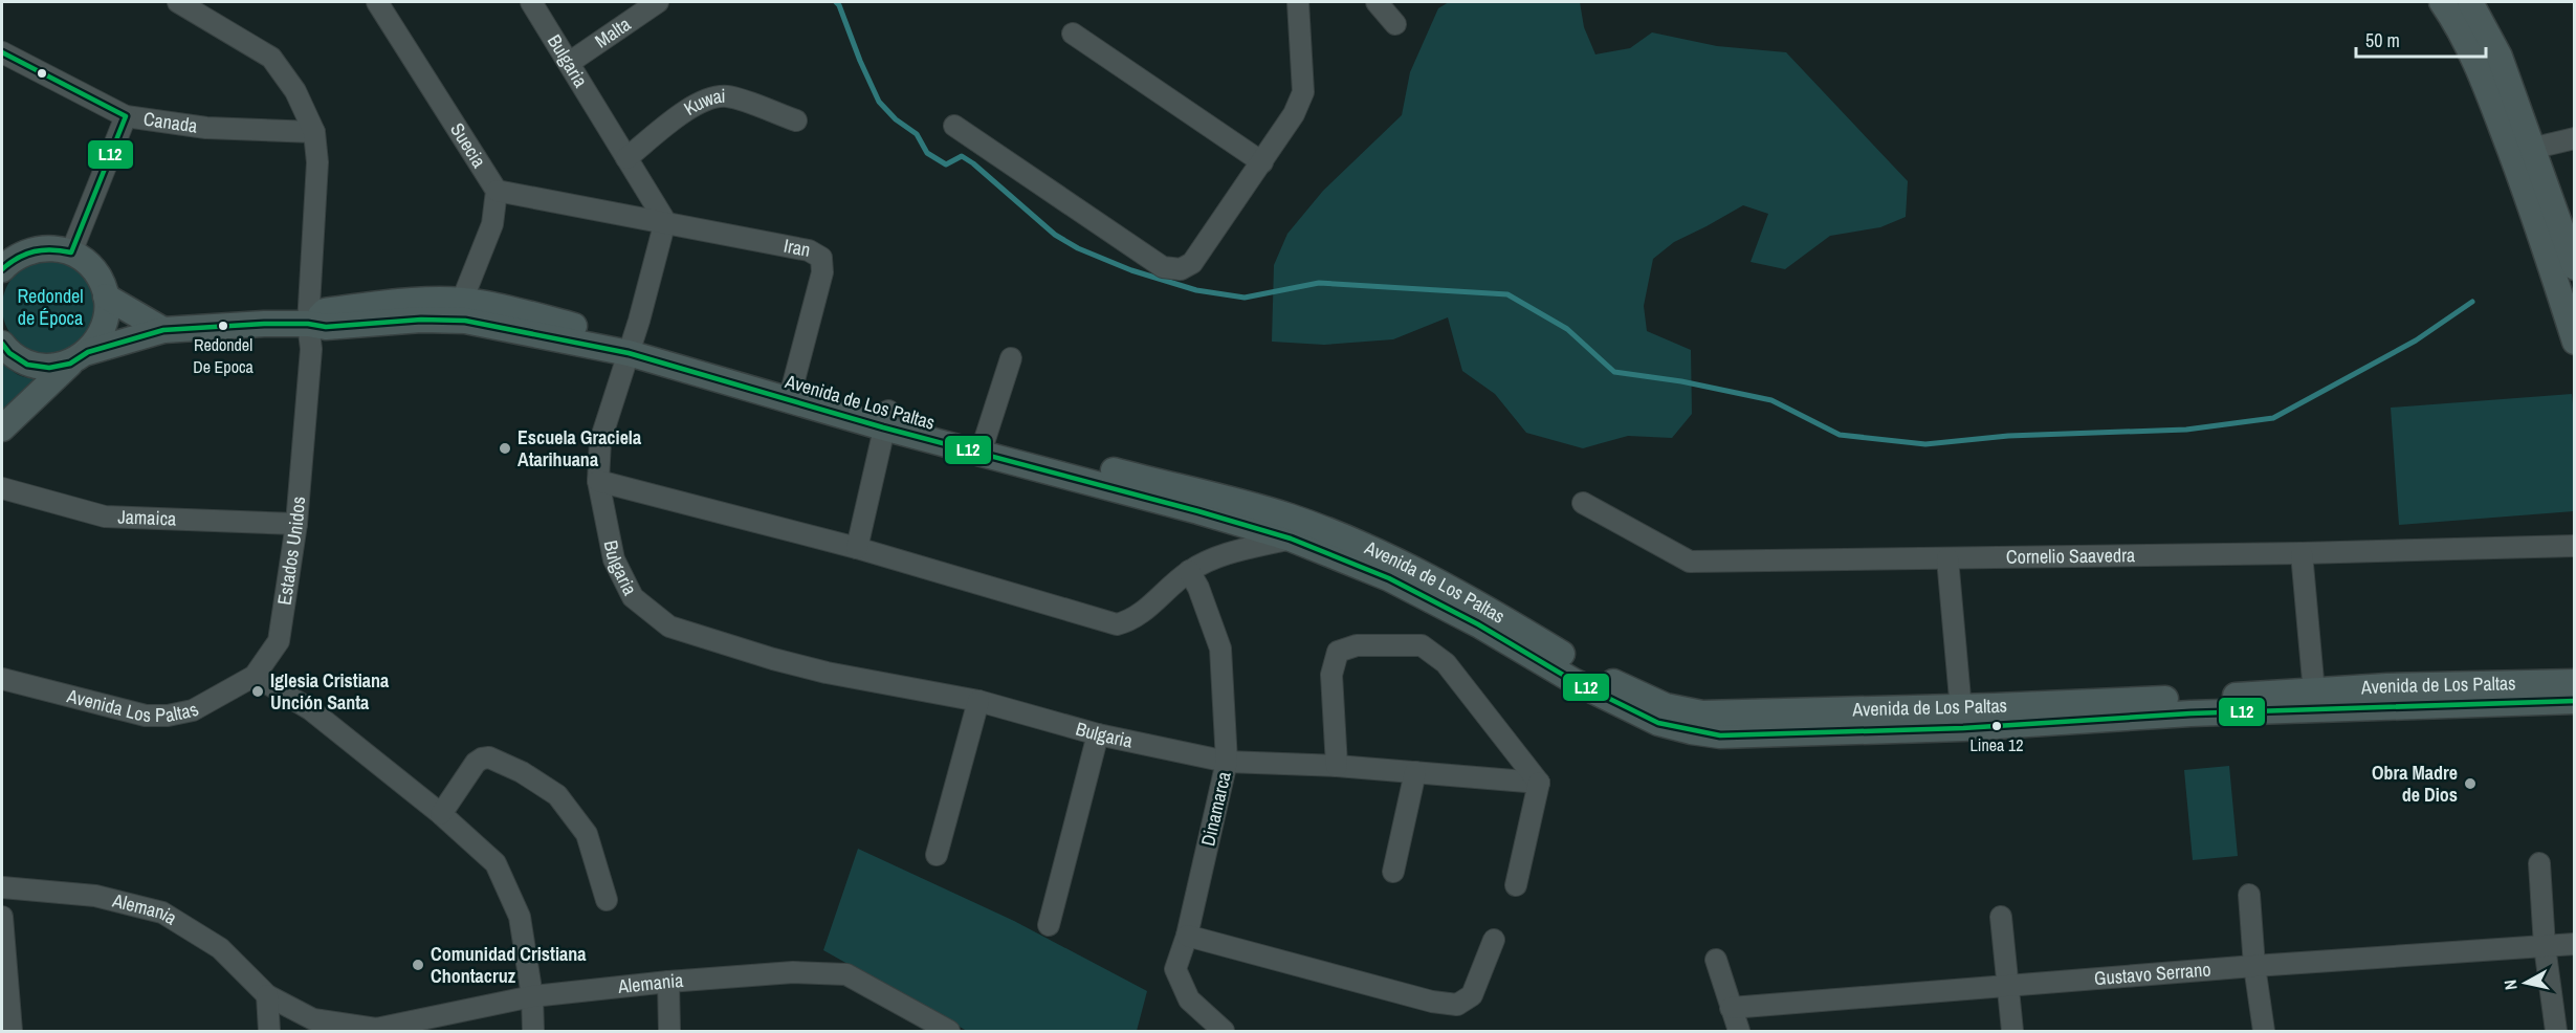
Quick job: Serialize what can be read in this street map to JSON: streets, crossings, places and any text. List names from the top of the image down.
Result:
{
  "streets": {
    "main road": ["Avenida de Los Paltas"],
    "street": [
      "Malta",
      "Bulgaria",
      "Kuwai",
      "Canada",
      "Suecia",
      "Iran",
      "Jamaica",
      "Estados Unidos",
      "Cornelio Saavedra",
      "Avenida Los Paltas",
      "Dinamarca",
      "Alemania",
      "Gustavo Serrano"
    ]
  },
  "crossings": [
    ["Malta", "Bulgaria"],
    ["Bulgaria", "Kuwai"],
    ["Bulgaria", "Iran"],
    ["Bulgaria", "Avenida de Los Paltas"],
    ["Bulgaria", "Dinamarca"],
    ["Canada", "Estados Unidos"],
    ["Iran", "Avenida de Los Paltas"],
    ["Avenida de Los Paltas", "Estados Unidos"],
    ["Jamaica", "Estados Unidos"],
    ["Estados Unidos", "Avenida Los Paltas"]
  ],
  "parks": ["Redondel de Época"],
  "places": [
    "Redondel De Epoca",
    "Escuela Graciela Atarihuana",
    "Iglesia Cristiana Unción Santa",
    "Linea 12",
    "Obra Madre de Dios",
    "Comunidad Cristiana Chontacruz"
  ],
  "lines": ["transit line L12"],
  "scale_bar": "50 m",
  "north": "left"
}
